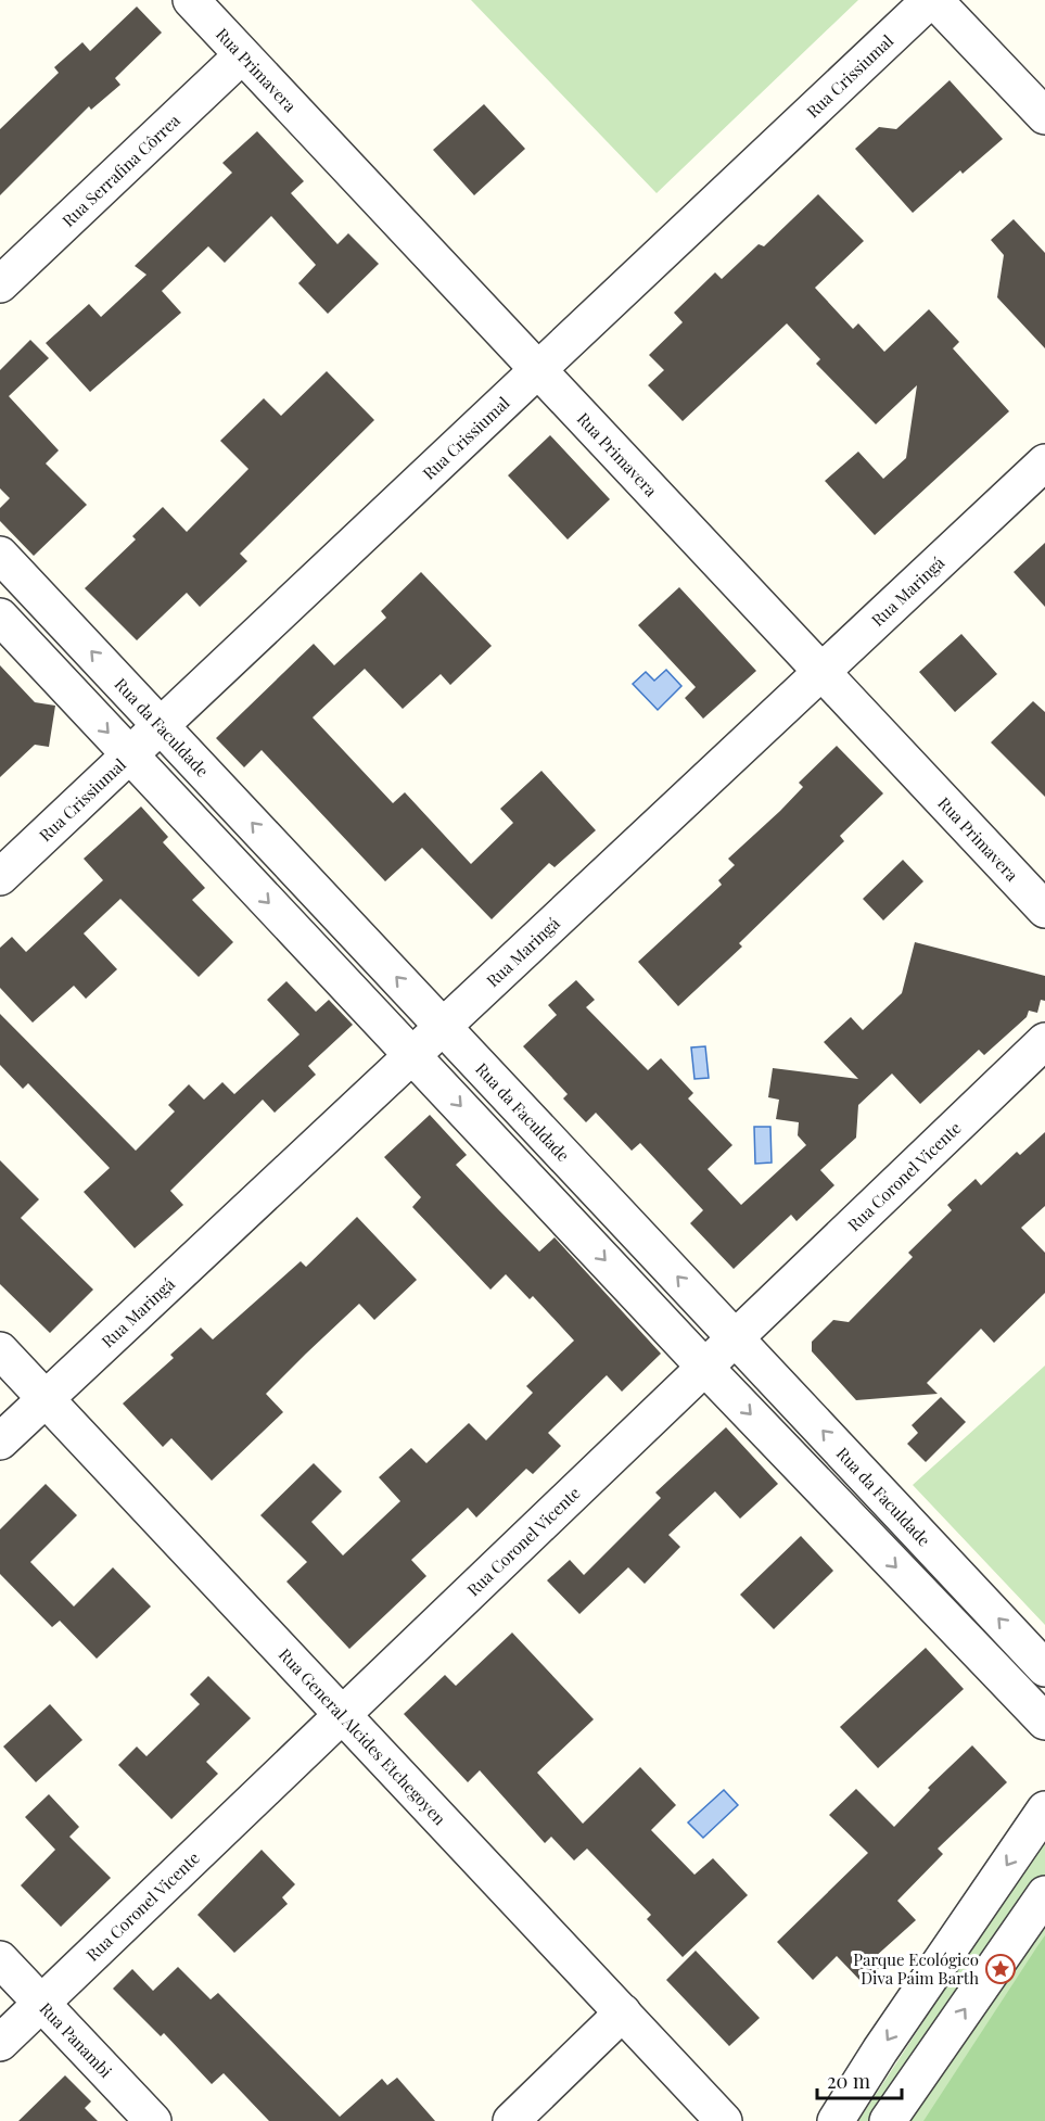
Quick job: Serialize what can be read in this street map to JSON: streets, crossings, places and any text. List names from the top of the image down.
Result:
{
  "streets": {
    "street": [
      "Rua Primavera",
      "Rua Crissiumal",
      "Rua Serrafina Côrrea",
      "Rua Maringá",
      "Rua da Faculdade",
      "Rua Coronel Vicente",
      "Rua General Alcides Etchegoyen",
      "Rua Panambi"
    ]
  },
  "crossings": [
    ["Rua Primavera", "Rua Crissiumal"],
    ["Rua Primavera", "Rua Serrafina Côrrea"],
    ["Rua Primavera", "Rua Maringá"],
    ["Rua Crissiumal", "Rua da Faculdade"],
    ["Rua Maringá", "Rua da Faculdade"],
    ["Rua Maringá", "Rua General Alcides Etchegoyen"],
    ["Rua da Faculdade", "Rua Coronel Vicente"],
    ["Rua Coronel Vicente", "Rua General Alcides Etchegoyen"],
    ["Rua Coronel Vicente", "Rua Panambi"]
  ],
  "places": {
    "place": ["Parque Ecológico Diva Paim Barth"]
  },
  "scale_bar": "20 m"
}
